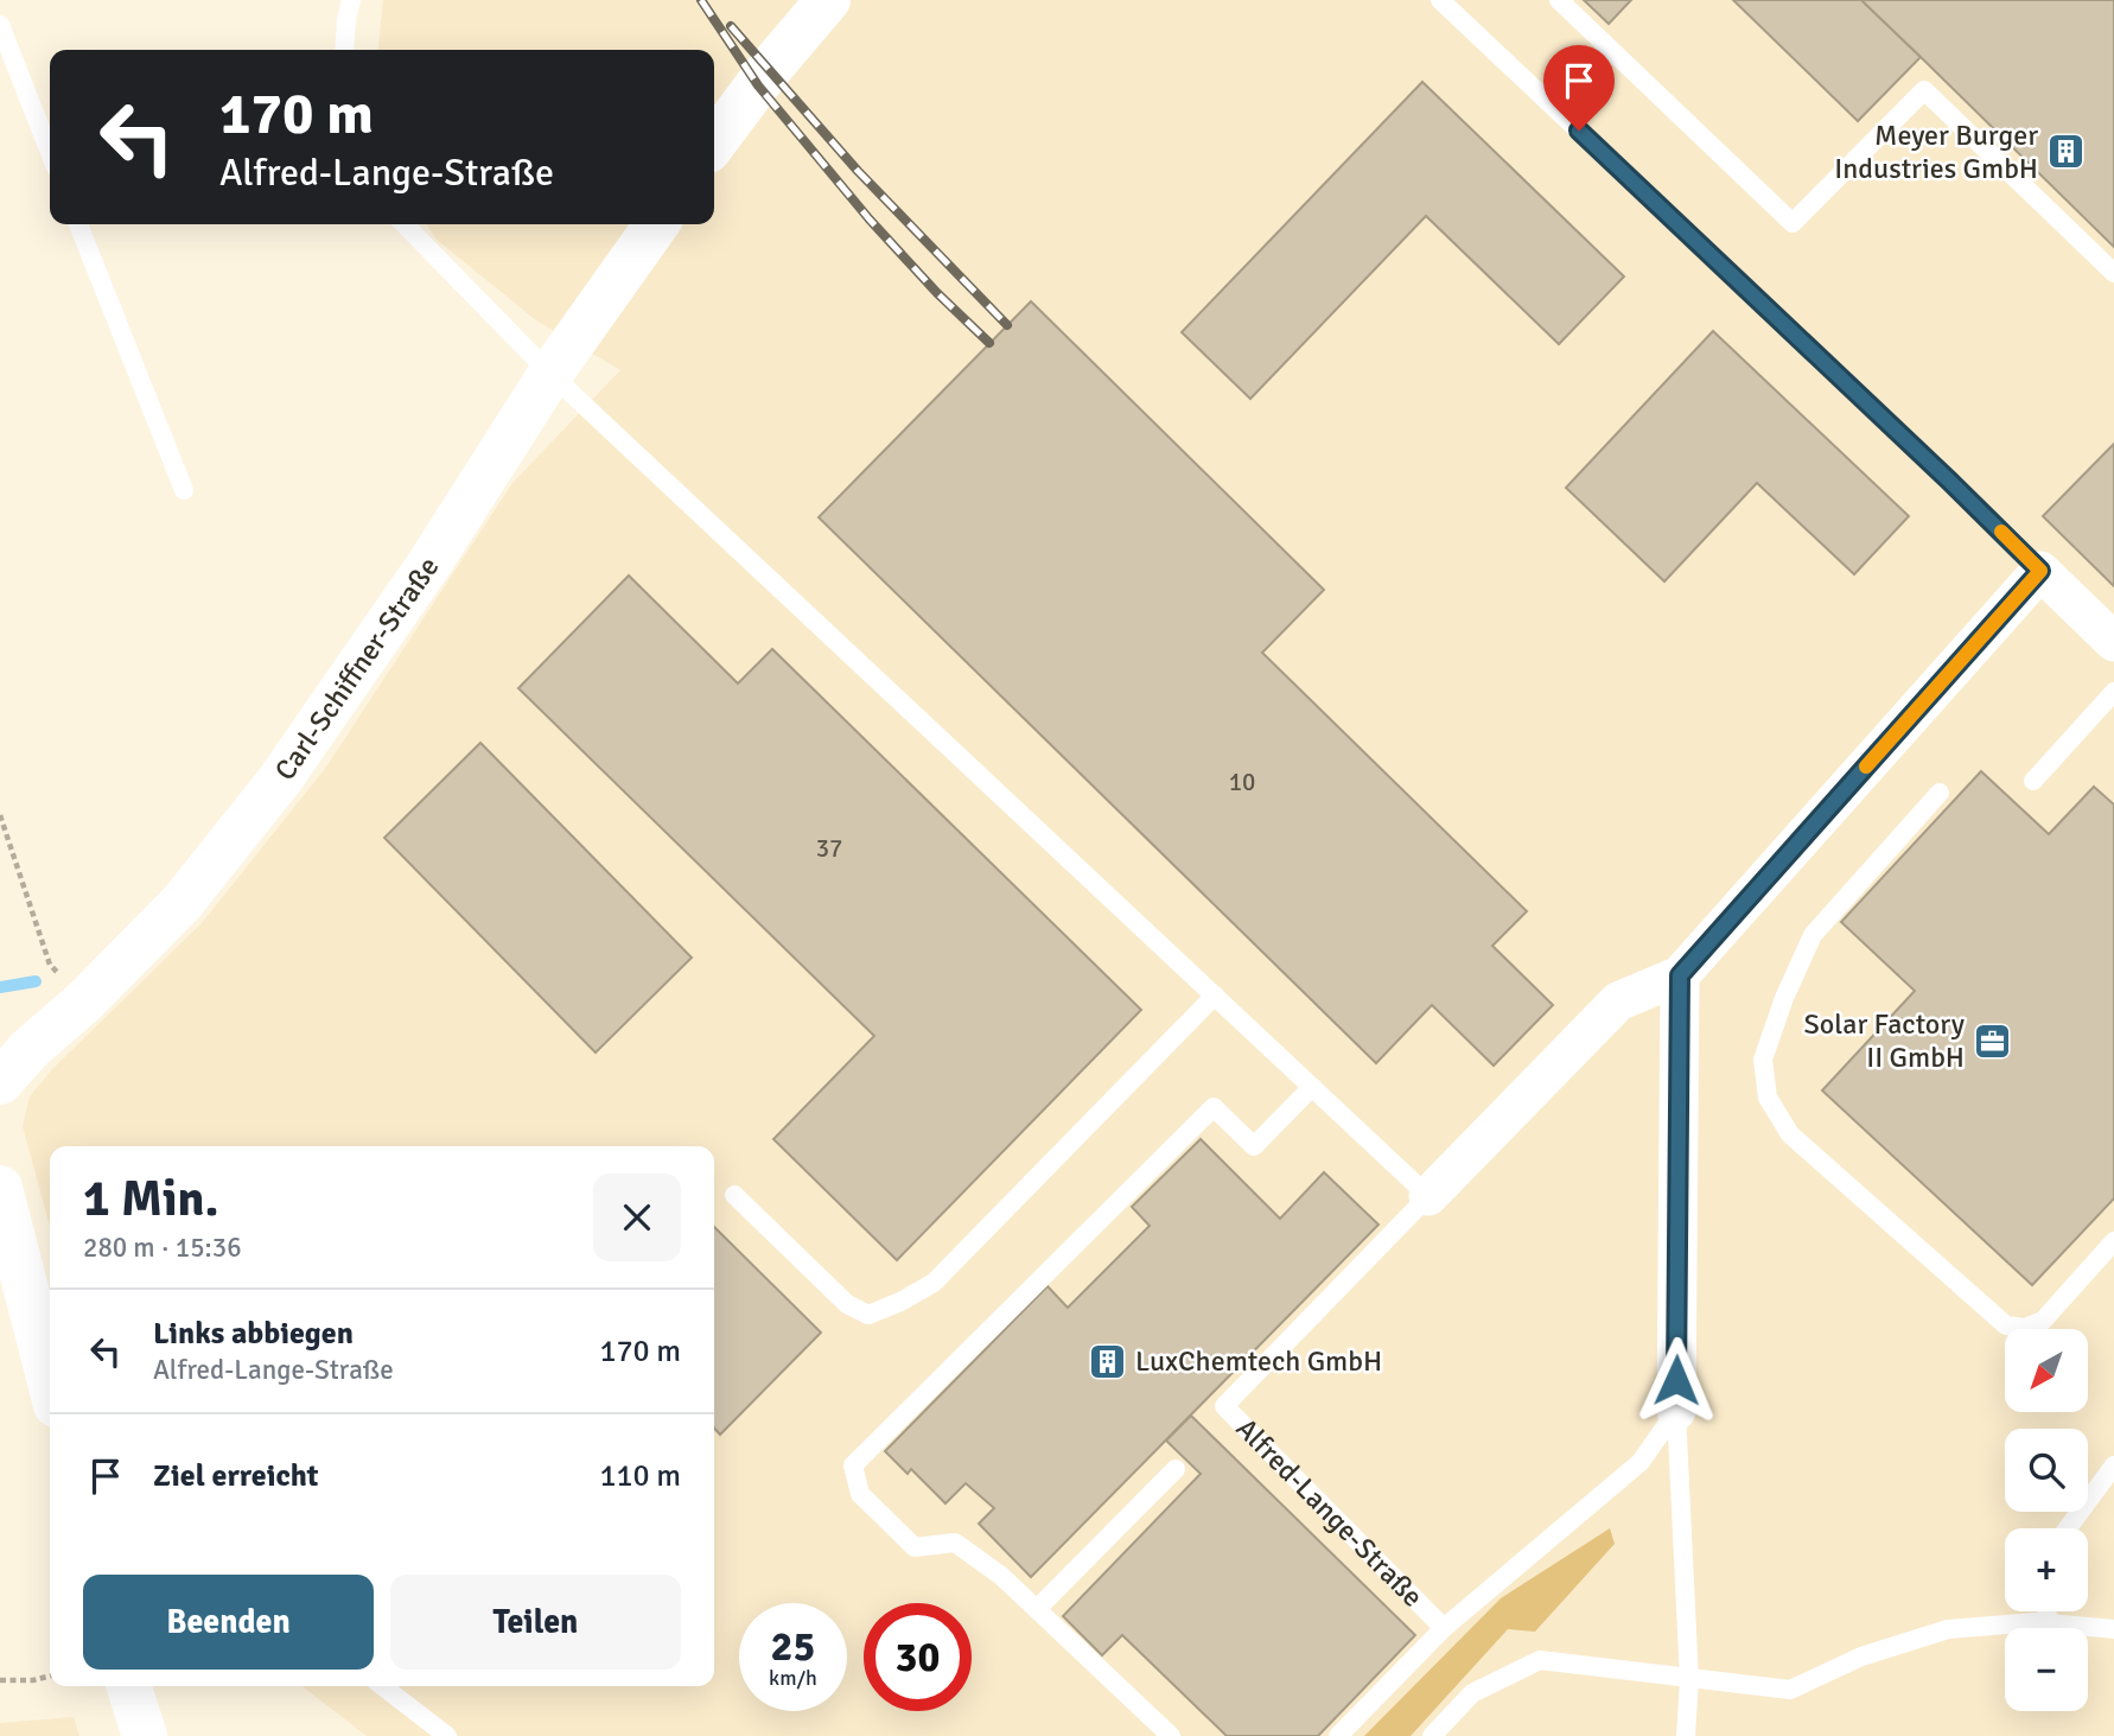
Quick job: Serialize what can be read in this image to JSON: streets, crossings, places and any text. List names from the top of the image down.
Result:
{
  "streets": {
    "main road": ["Carl-Schiffner-Straße"],
    "street": ["Alfred-Lange-Straße"]
  },
  "places": {
    "building": ["Meyer Burger Industries GmbH", "LuxChemtech GmbH"],
    "office": ["Solar Factory II GmbH"]
  },
  "house_numbers": ["10", "37"],
  "north": "bottom left",
  "page": {
    "turn": ["170 m", "Alfred-Lange-Straße"],
    "heading": ["1 Min.", "280 m · 15:36"],
    "list": [
      {
        "name": "Links abbiegen",
        "note": "Alfred-Lange-Straße",
        "value": "170 m"
      },
      {
        "name": "Ziel erreicht",
        "value": "110 m"
      }
    ],
    "map_buttons": ["+", "−"],
    "buttons": ["Beenden", "Teilen"],
    "speed": "25 km/h",
    "limit": "30"
  }
}
